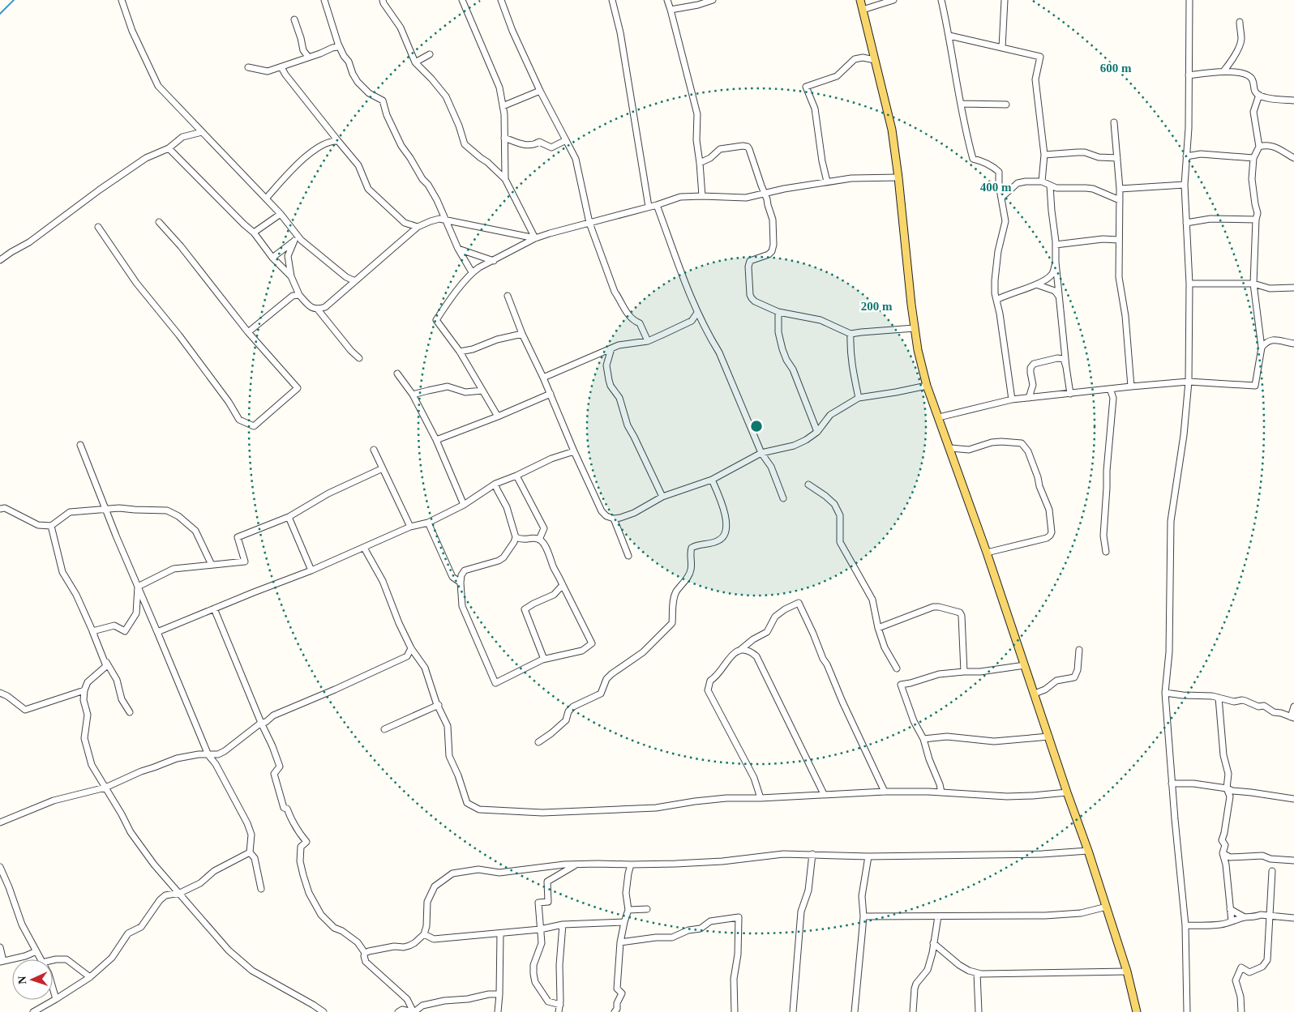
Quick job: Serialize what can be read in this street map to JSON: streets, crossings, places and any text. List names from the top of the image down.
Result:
{
  "north": "left",
  "rings": ["600 m", "400 m", "200 m"]
}
